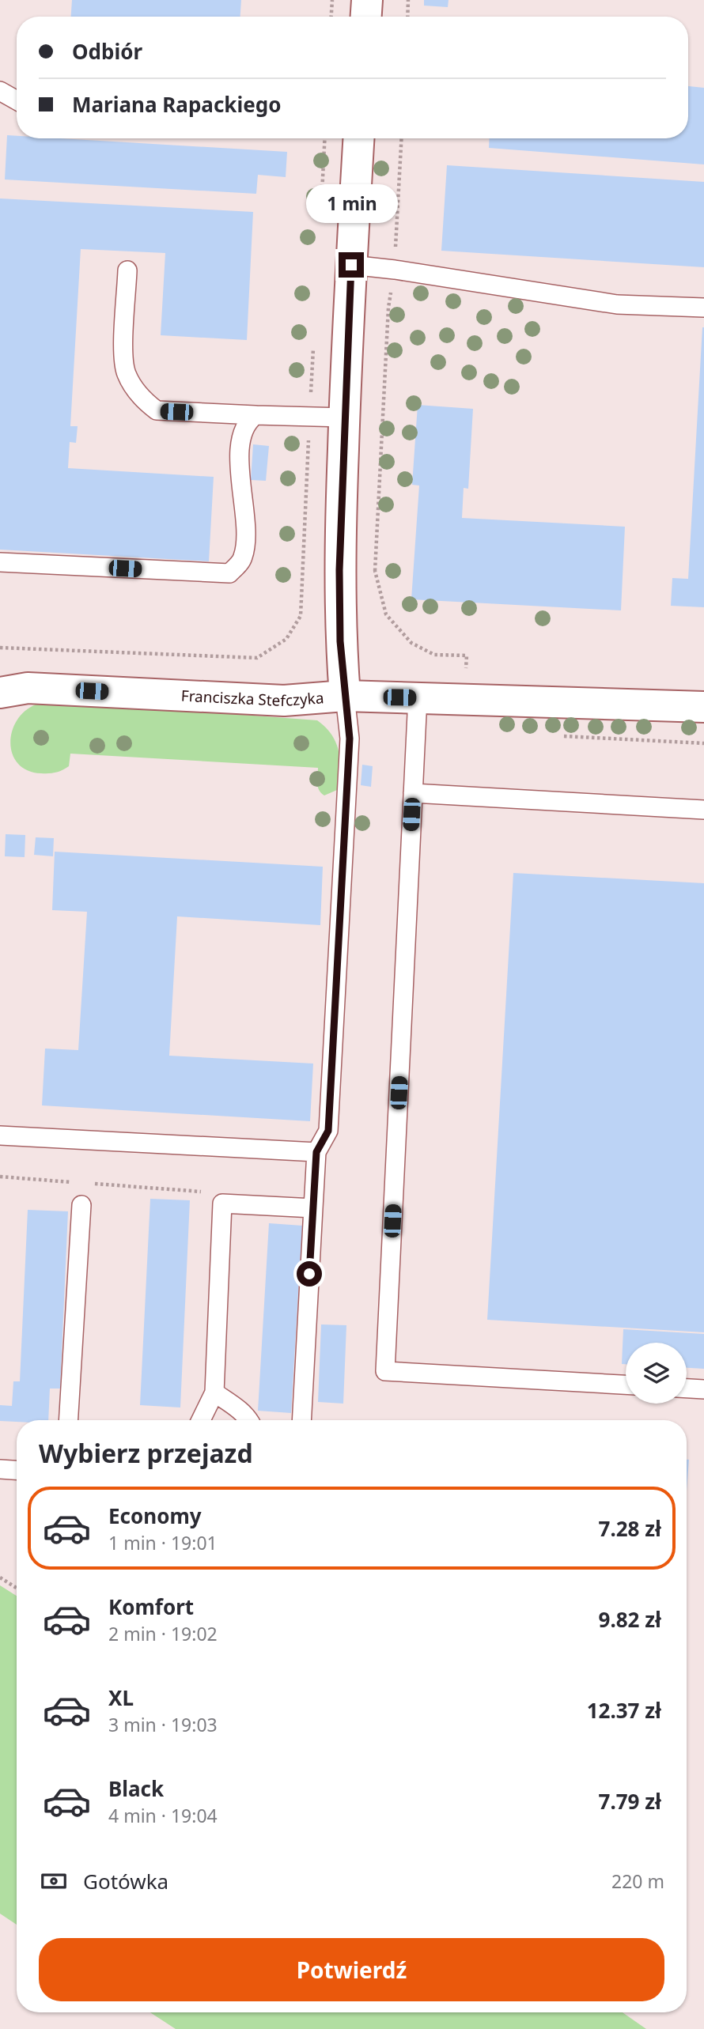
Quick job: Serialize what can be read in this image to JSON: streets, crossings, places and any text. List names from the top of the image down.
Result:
{
  "streets": {
    "street": ["Franciszka Stefczyka"]
  },
  "page": {
    "banner": ["Odbiór", "Mariana Rapackiego"],
    "bubble": "1 min",
    "heading": "Wybierz przejazd",
    "list": [
      {
        "name": "Economy",
        "note": "1 min · 19:01",
        "value": "7.28 zł"
      },
      {
        "name": "Komfort",
        "note": "2 min · 19:02",
        "value": "9.82 zł"
      },
      {
        "name": "XL",
        "note": "3 min · 19:03",
        "value": "12.37 zł"
      },
      {
        "name": "Black",
        "note": "4 min · 19:04",
        "value": "7.79 zł"
      }
    ],
    "pay": ["Gotówka", "220 m"],
    "buttons": "Potwierdź"
  }
}
